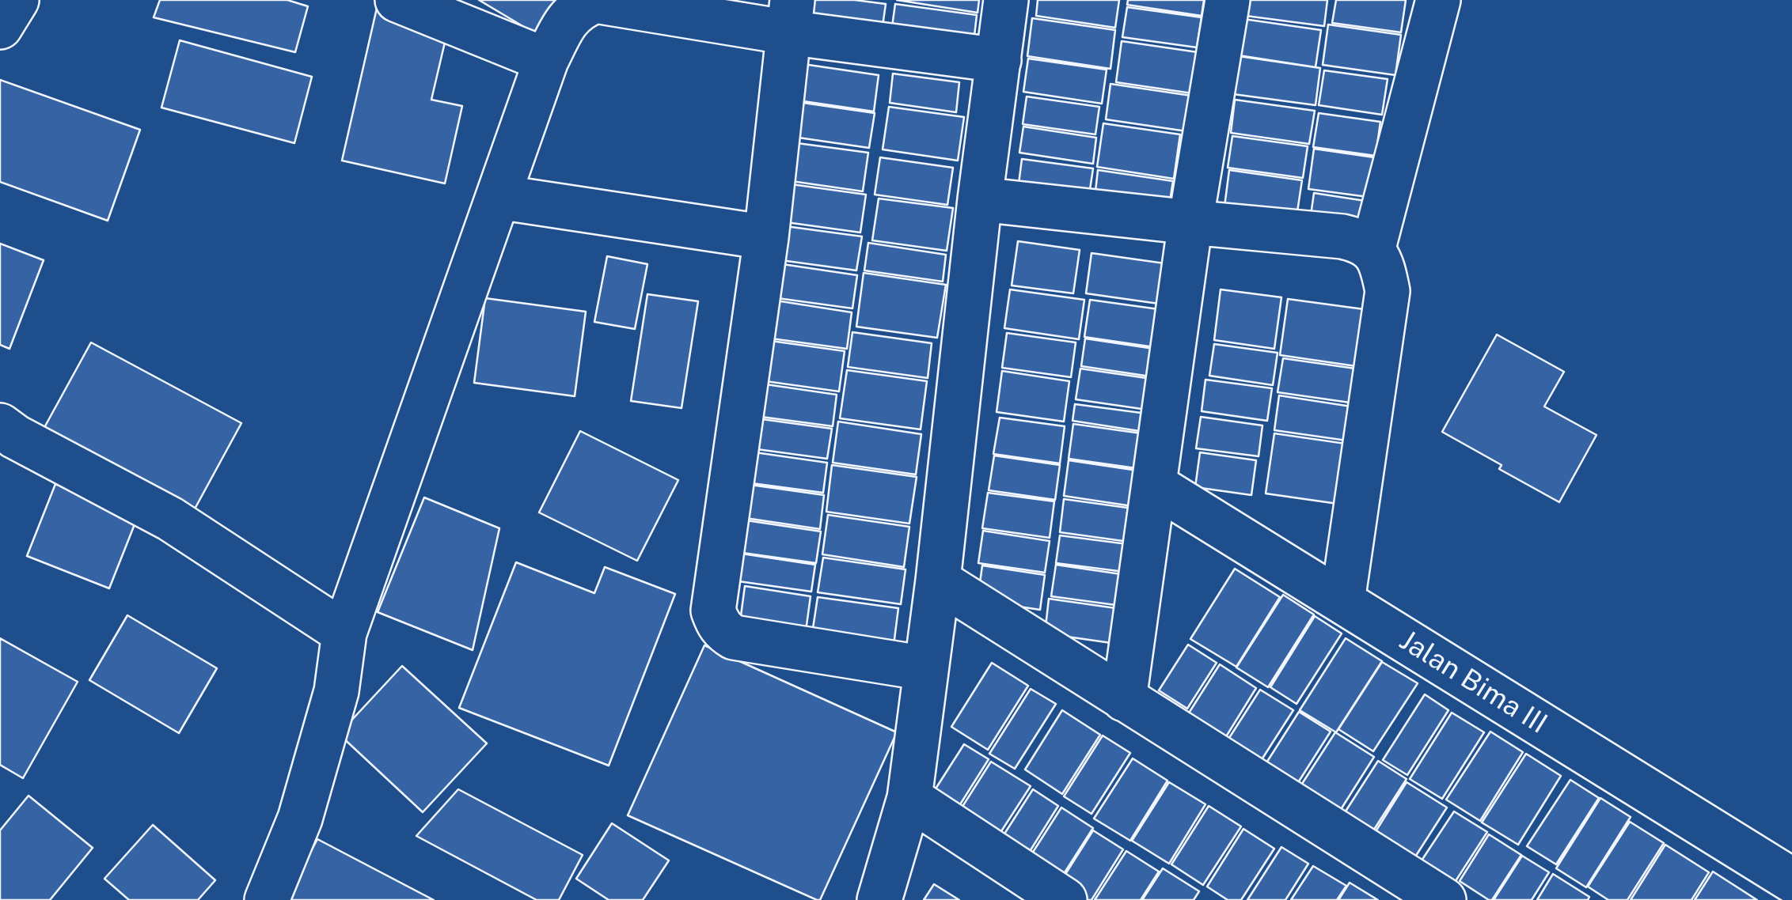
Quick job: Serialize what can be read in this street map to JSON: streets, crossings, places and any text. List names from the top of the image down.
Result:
{
  "streets": {
    "street": ["Jalan Bima III"]
  }
}
